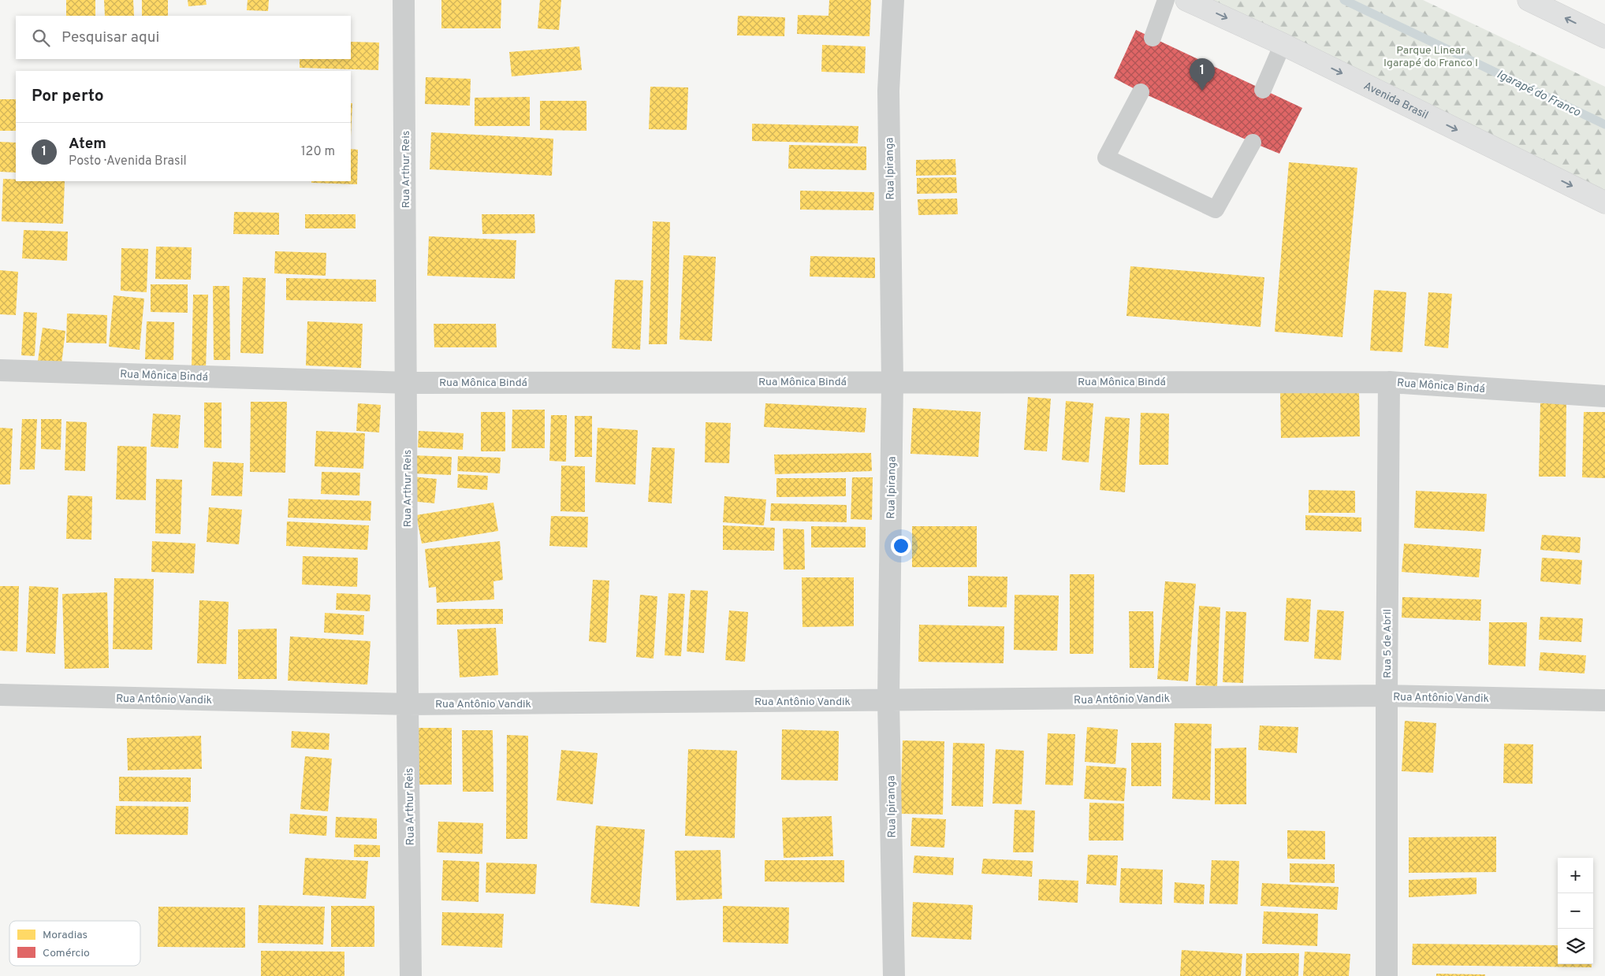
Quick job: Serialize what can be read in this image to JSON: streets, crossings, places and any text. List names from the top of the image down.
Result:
{
  "streets": {
    "highway": ["Avenida Brasil"],
    "street": [
      "Rua Ipiranga",
      "Rua Arthur Reis",
      "Rua Mônica Bindá",
      "Rua 5 de Abril",
      "Rua Antônio Vandik"
    ]
  },
  "crossings": [
    ["Rua Ipiranga", "Rua Mônica Bindá"],
    ["Rua Ipiranga", "Rua Antônio Vandik"],
    ["Rua Arthur Reis", "Rua Mônica Bindá"],
    ["Rua Arthur Reis", "Rua Antônio Vandik"],
    ["Rua Mônica Bindá", "Rua 5 de Abril"],
    ["Rua 5 de Abril", "Rua Antônio Vandik"]
  ],
  "one_way": ["Avenida Brasil"],
  "water": ["Igarapé do Franco"],
  "parks": ["Parque Linear Igarapé do Franco I"],
  "legend": ["Moradias", "Comércio"],
  "page": {
    "search": "Pesquisar aqui",
    "pins": "1",
    "heading": "Por perto",
    "list": [
      {
        "mark": "1",
        "name": "Atem",
        "note": "Posto · Avenida Brasil",
        "value": "120 m"
      }
    ],
    "map_buttons": ["+", "−"]
  }
}
